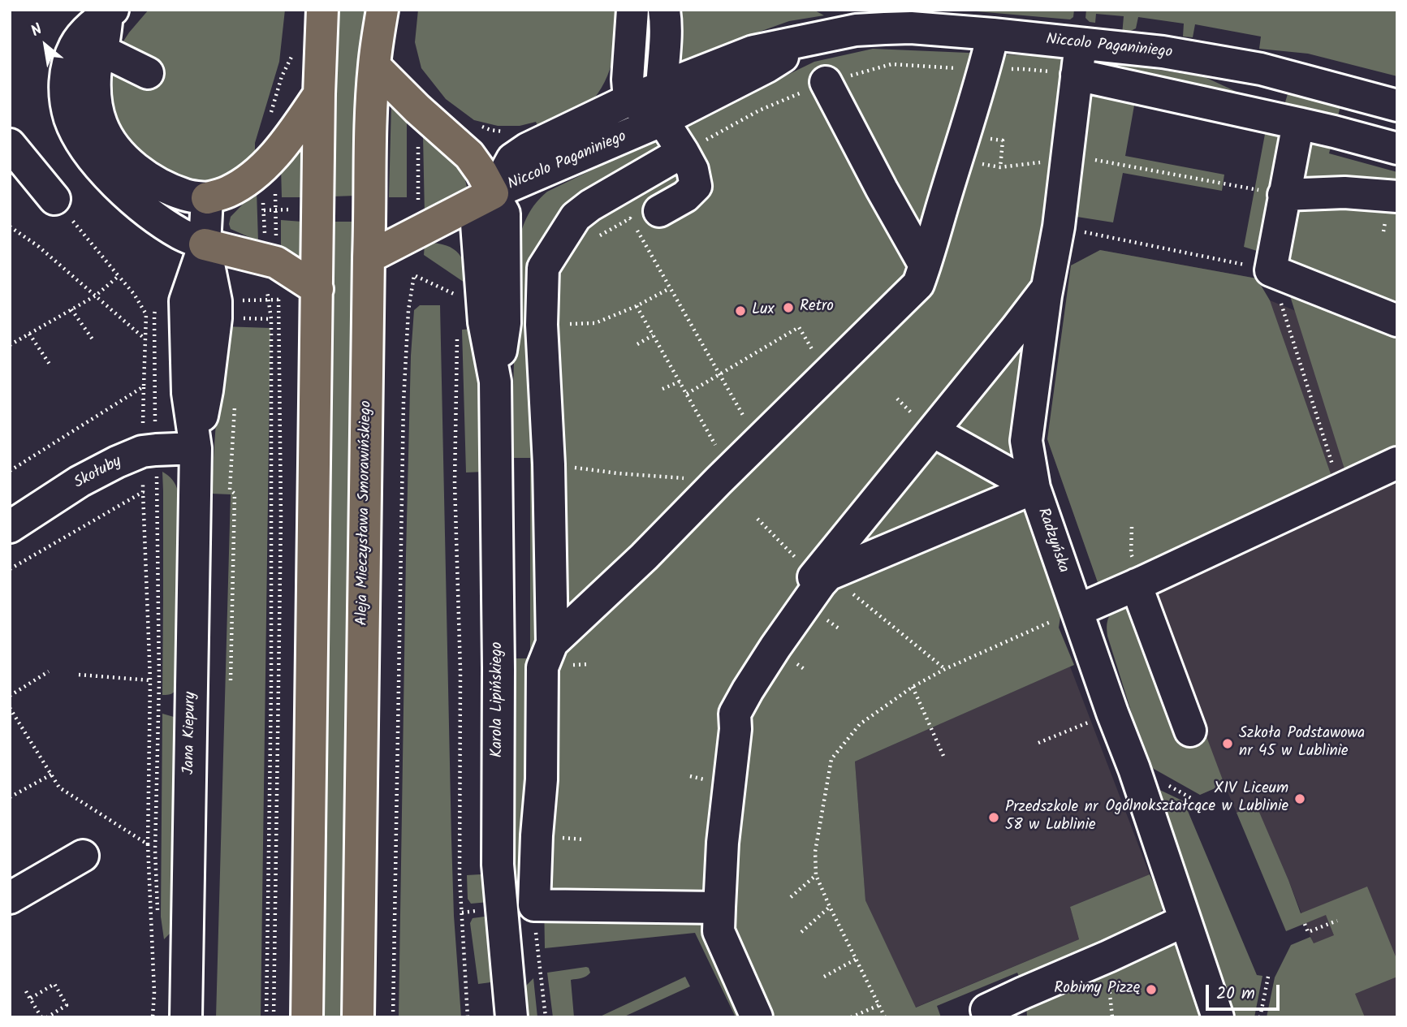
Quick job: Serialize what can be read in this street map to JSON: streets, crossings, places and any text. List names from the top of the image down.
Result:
{
  "streets": {
    "main road": ["Aleja Mieczysława Smorawińskiego"],
    "street": [
      "Niccolo Paganiniego",
      "Skołuby",
      "Radzyńska",
      "Karola Lipińskiego",
      "Jana Kiepury"
    ]
  },
  "crossings": [
    ["Niccolo Paganiniego", "Radzyńska"],
    ["Niccolo Paganiniego", "Karola Lipińskiego"],
    ["Skołuby", "Jana Kiepury"]
  ],
  "places": [
    "Retro",
    "Lux",
    "Szkoła Podstawowa nr 45 w Lublinie",
    "XIV Liceum Ogólnokształcące w Lublinie",
    "Przedszkole nr 58 w Lublinie",
    "Robimy Pizzę"
  ],
  "scale_bar": "20 m",
  "north": "top left"
}
